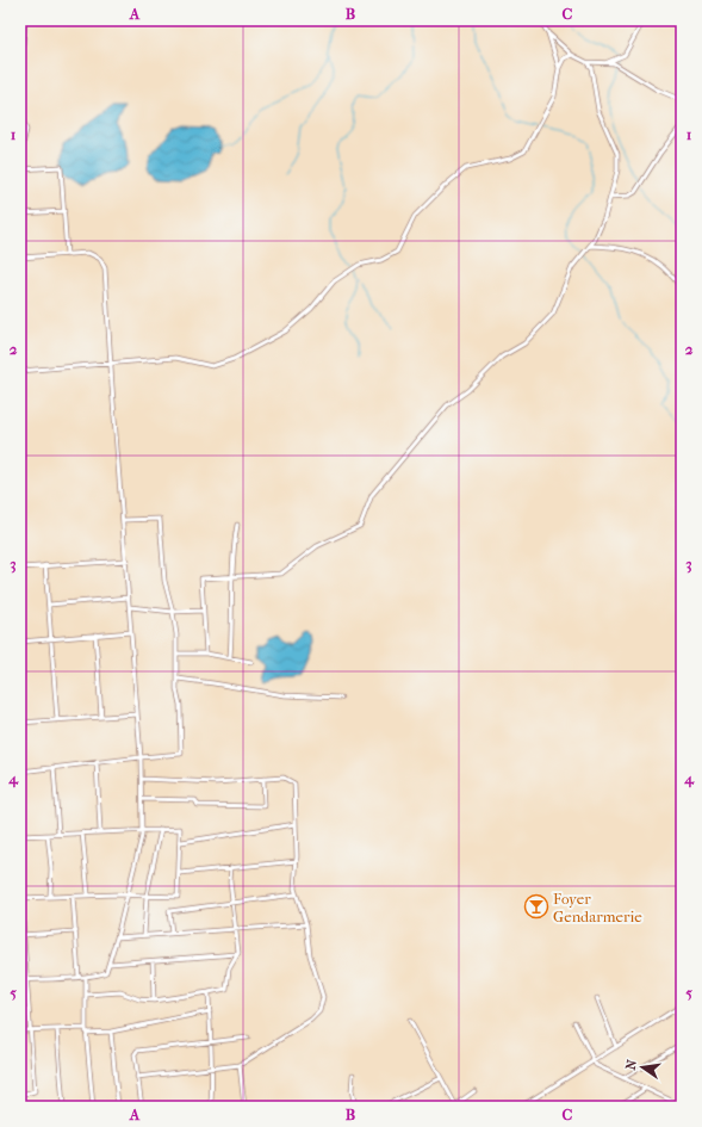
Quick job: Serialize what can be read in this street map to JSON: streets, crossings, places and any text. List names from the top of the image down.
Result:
{
  "places": {
    "bar": ["Foyer Gendarmerie"]
  },
  "north": "left",
  "grid": {
    "columns": ["A", "B", "C"],
    "rows": [
      "1",
      "2",
      "3",
      "4",
      "5"
    ]
  }
}
